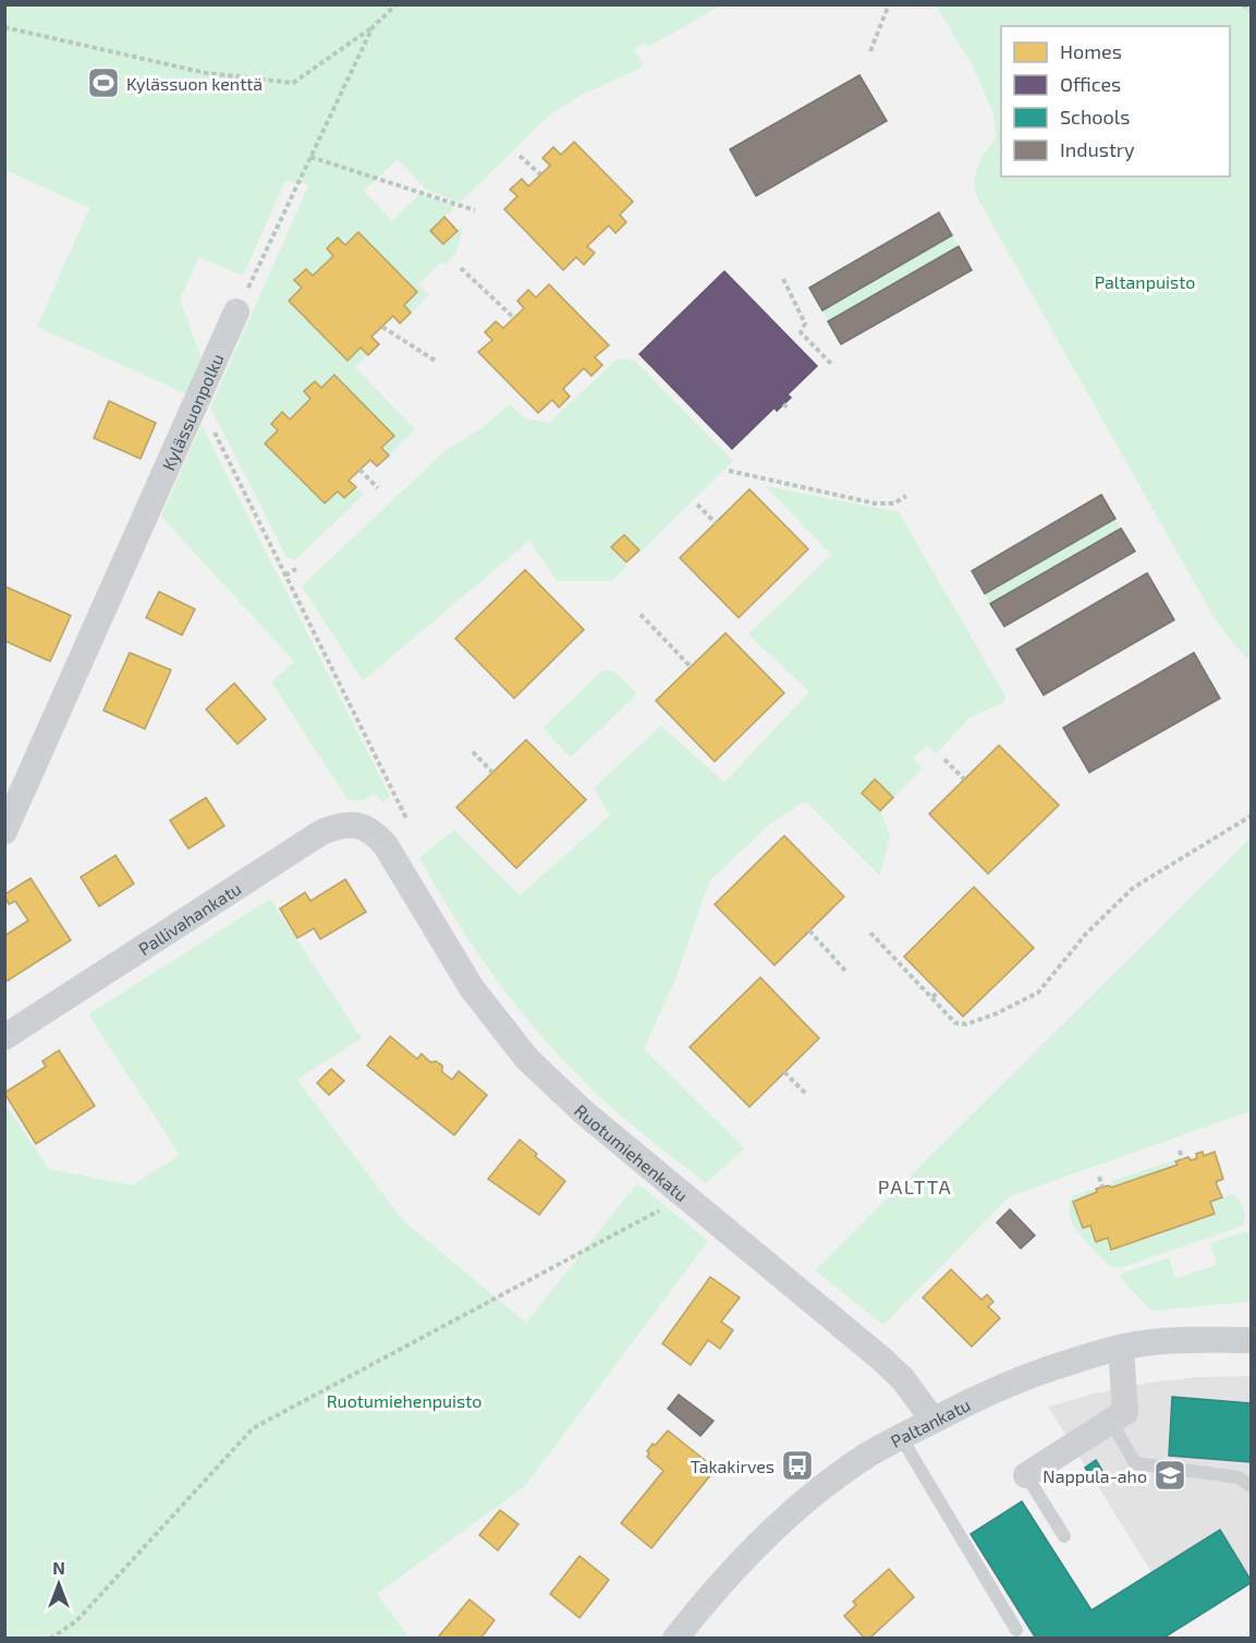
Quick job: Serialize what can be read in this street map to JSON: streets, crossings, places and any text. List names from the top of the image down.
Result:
{
  "streets": {
    "street": [
      "Kylässuonpolku",
      "Pallivahankatu",
      "Ruotumiehenkatu",
      "Paltankatu"
    ]
  },
  "crossings": [
    ["Pallivahankatu", "Ruotumiehenkatu"],
    ["Ruotumiehenkatu", "Paltankatu"]
  ],
  "districts": ["PALTTA"],
  "parks": ["Paltanpuisto", "Ruotumiehenpuisto"],
  "places": {
    "sports": ["Kylässuon kenttä"],
    "bus stop": ["Takakirves"],
    "school or university": ["Nappula-aho"]
  },
  "legend": [
    "Homes",
    "Offices",
    "Schools",
    "Industry"
  ],
  "north": "top"
}
